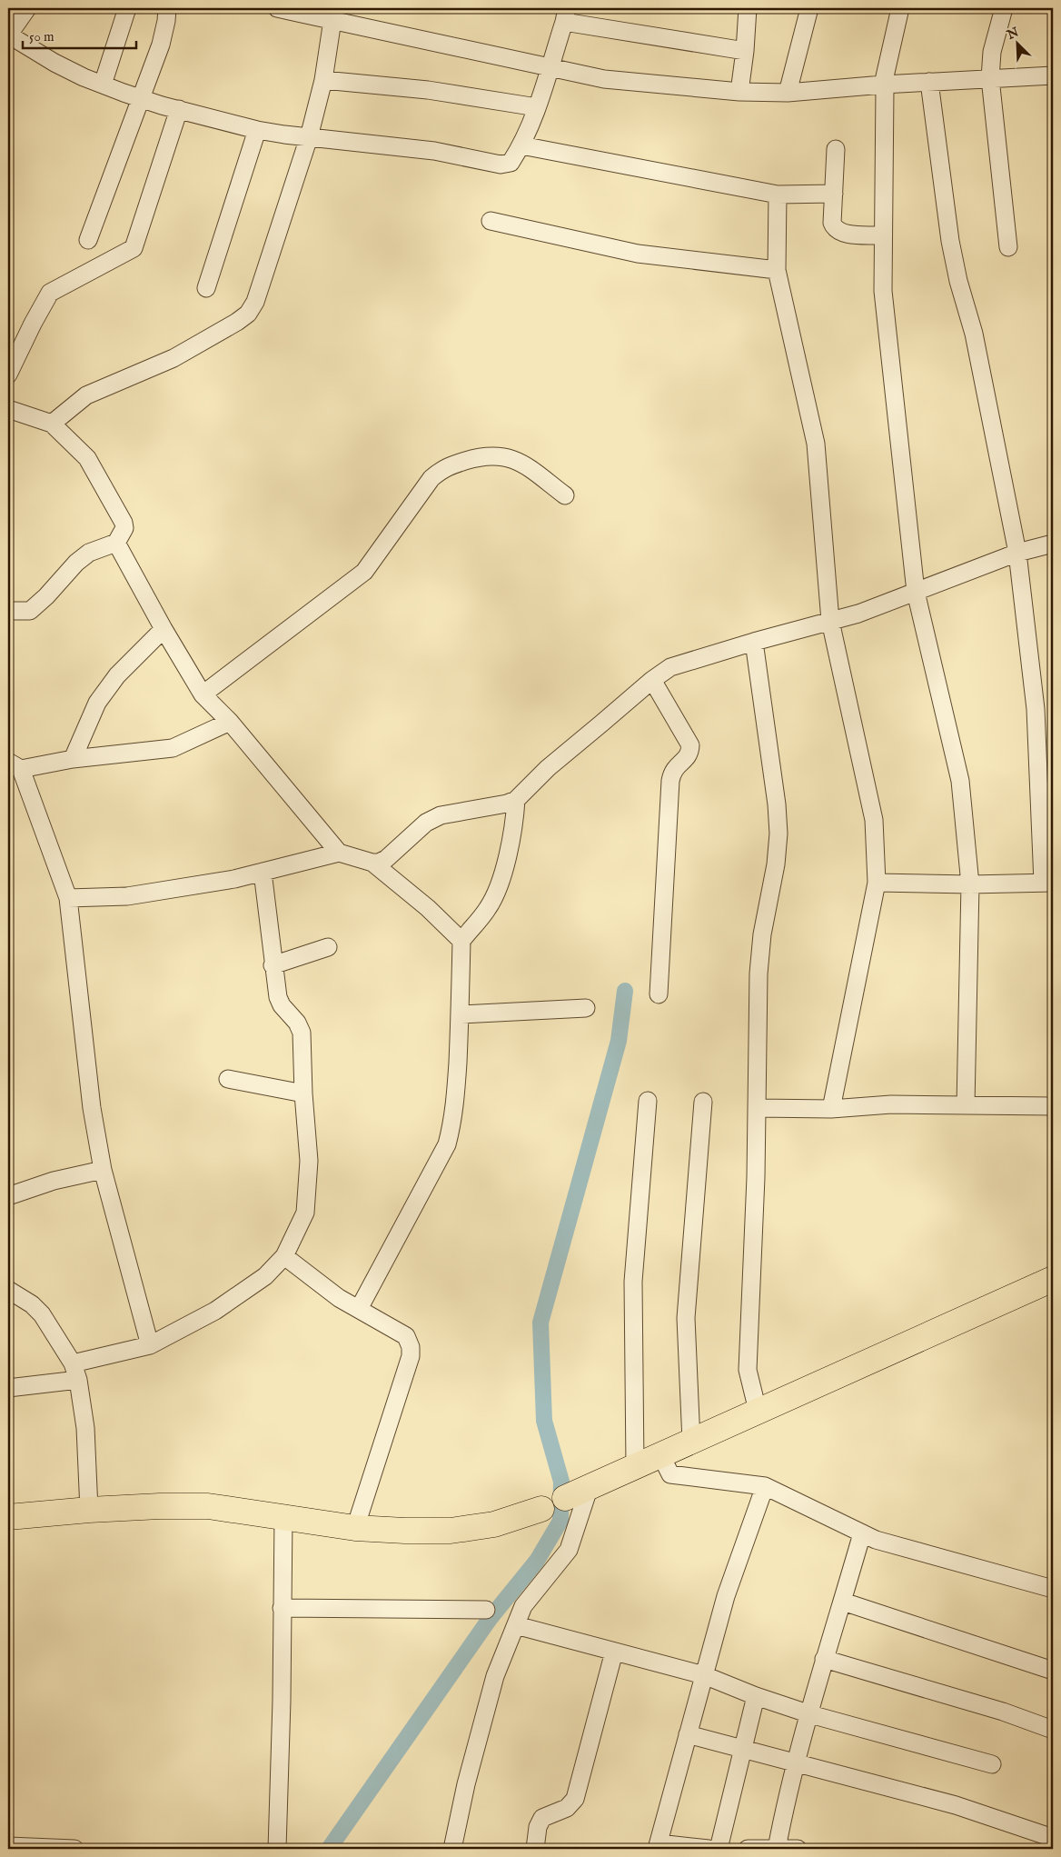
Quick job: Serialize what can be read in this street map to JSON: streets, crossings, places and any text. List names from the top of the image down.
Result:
{
  "scale_bar": "50 m",
  "north": "top left"
}
